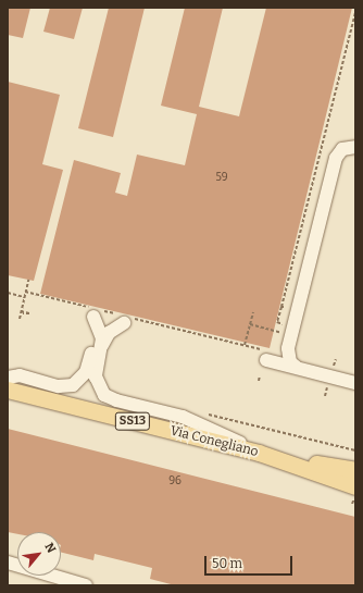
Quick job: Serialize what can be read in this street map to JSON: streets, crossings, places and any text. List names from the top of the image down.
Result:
{
  "streets": {
    "main road": ["SS13", "Via Conegliano"]
  },
  "house_numbers": ["59", "96"],
  "scale_bar": "50 m",
  "north": "top right"
}
